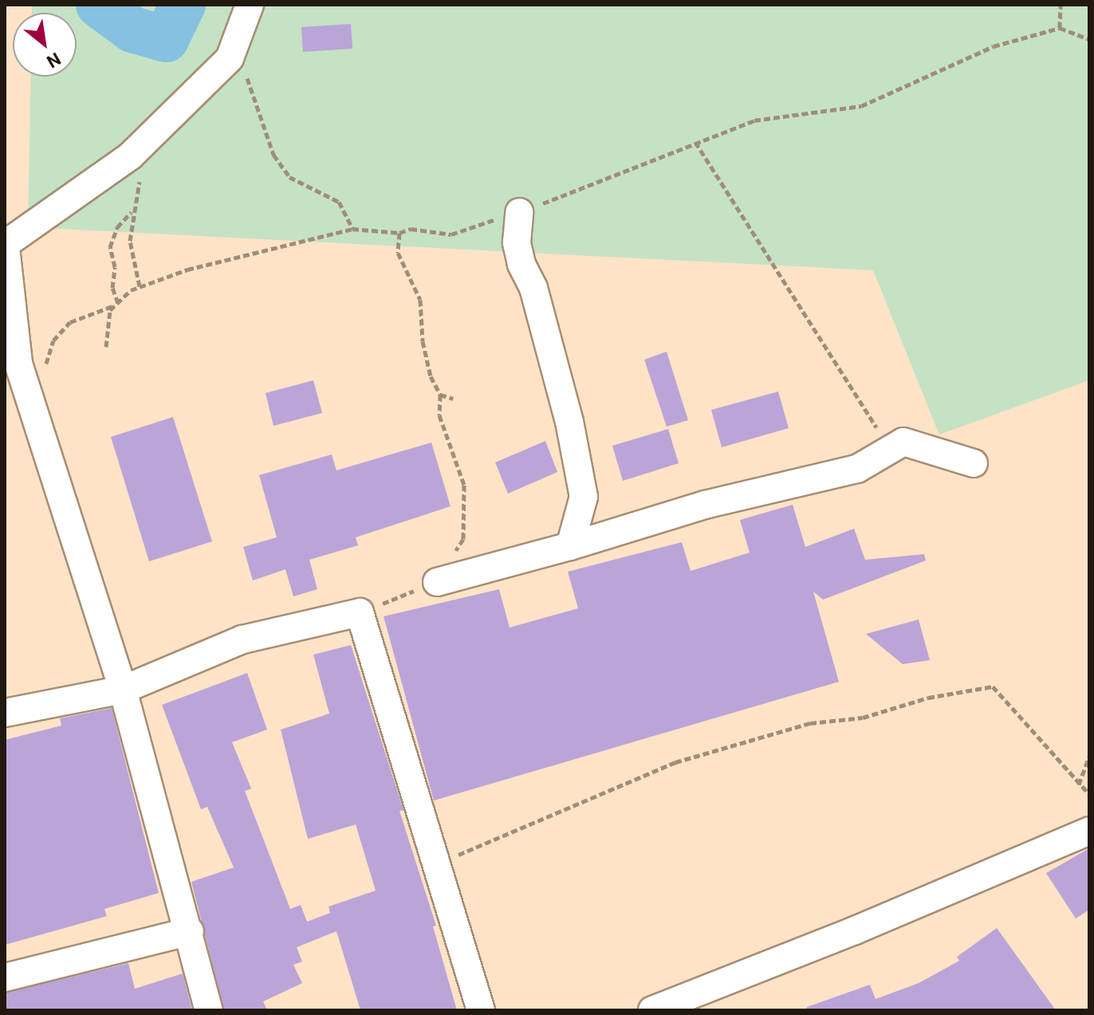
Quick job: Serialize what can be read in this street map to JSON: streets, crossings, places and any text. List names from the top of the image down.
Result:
{
  "north": "bottom right"
}
